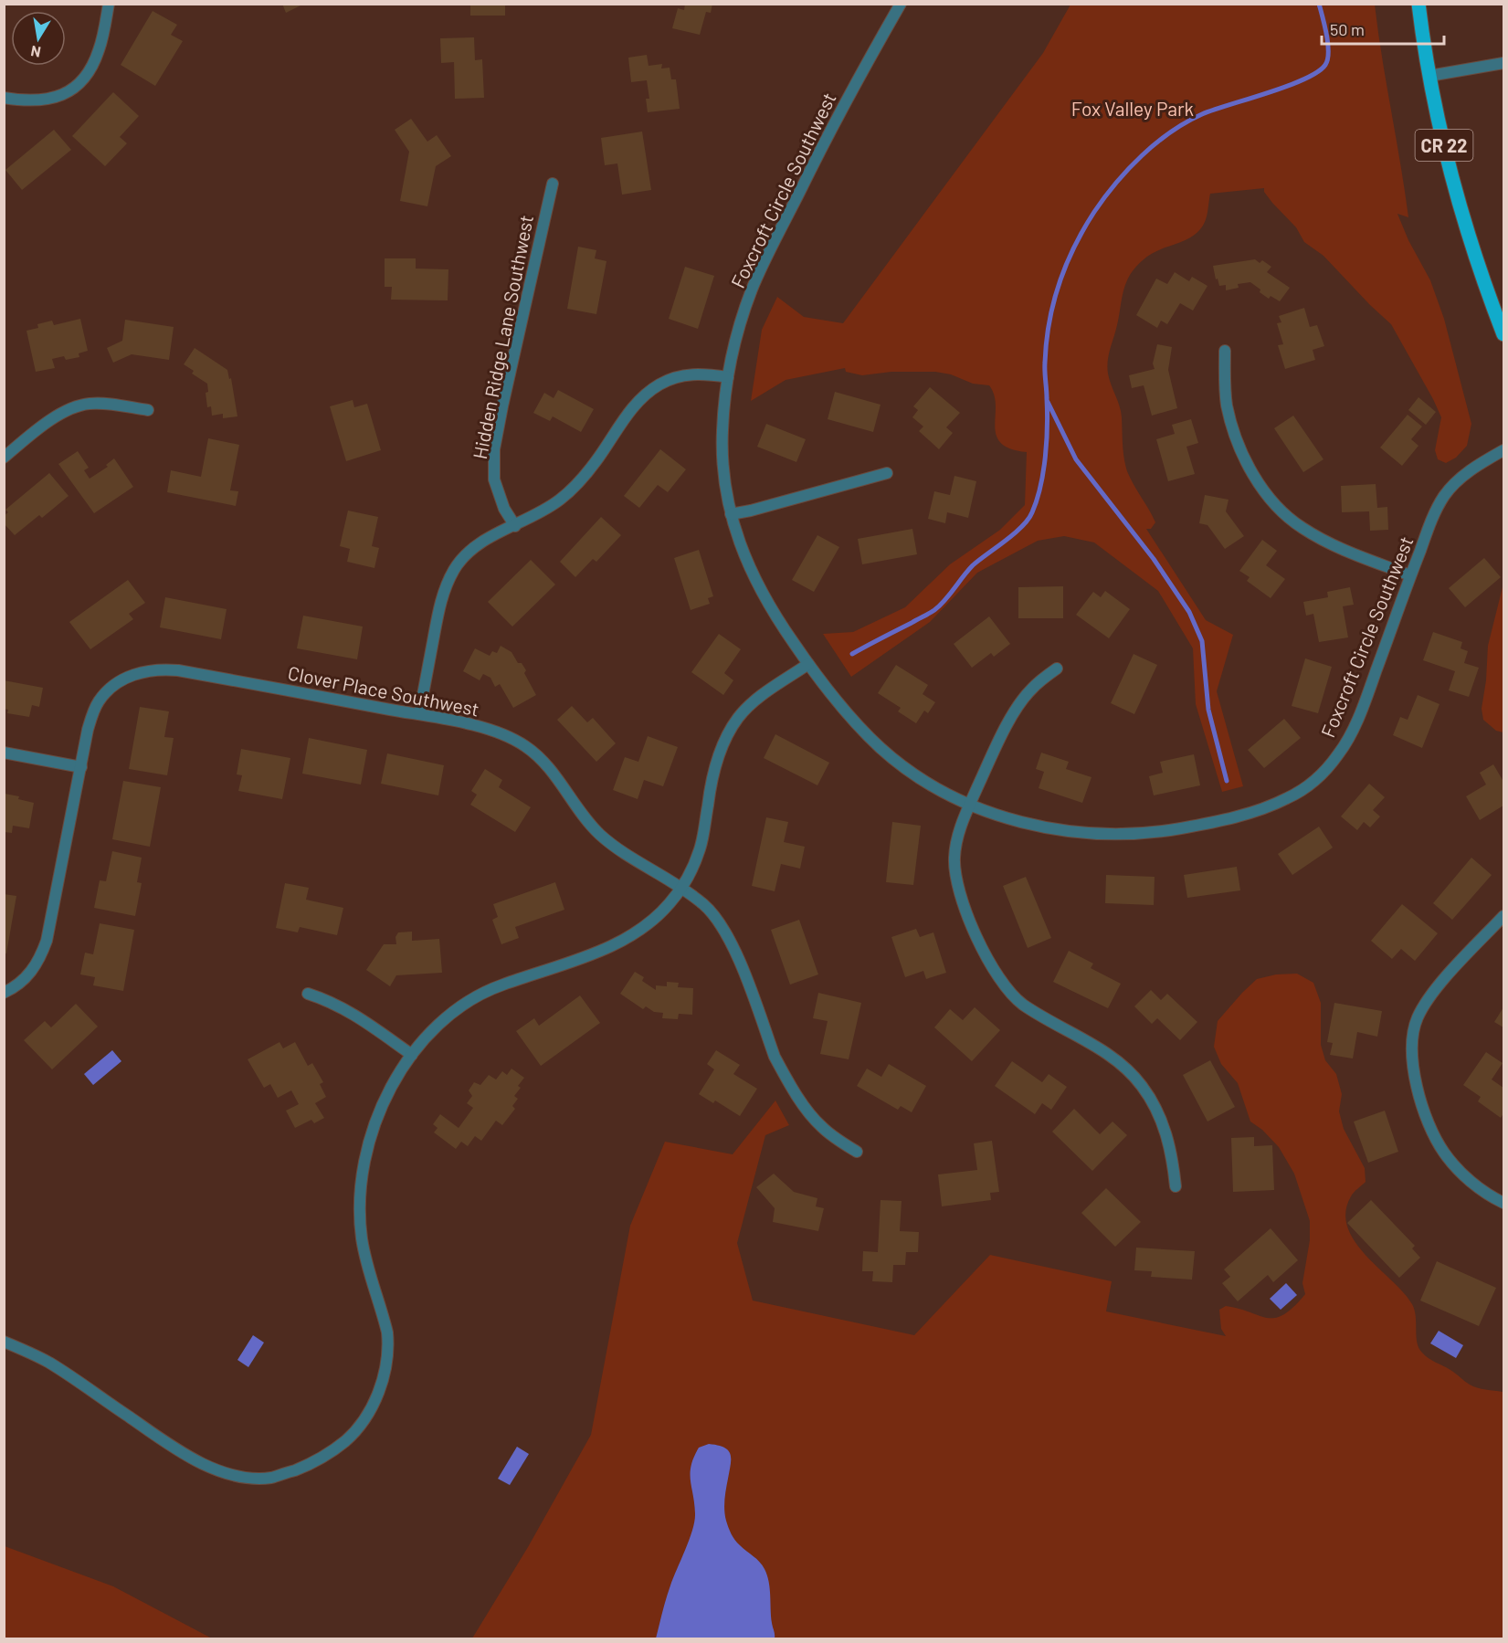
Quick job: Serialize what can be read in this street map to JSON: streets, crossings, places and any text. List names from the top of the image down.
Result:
{
  "streets": {
    "main road": ["CR 22"],
    "street": ["Foxcroft Circle Southwest", "Hidden Ridge Lane Southwest", "Clover Place Southwest"]
  },
  "parks": ["Fox Valley Park"],
  "scale_bar": "50 m",
  "north": "bottom"
}
